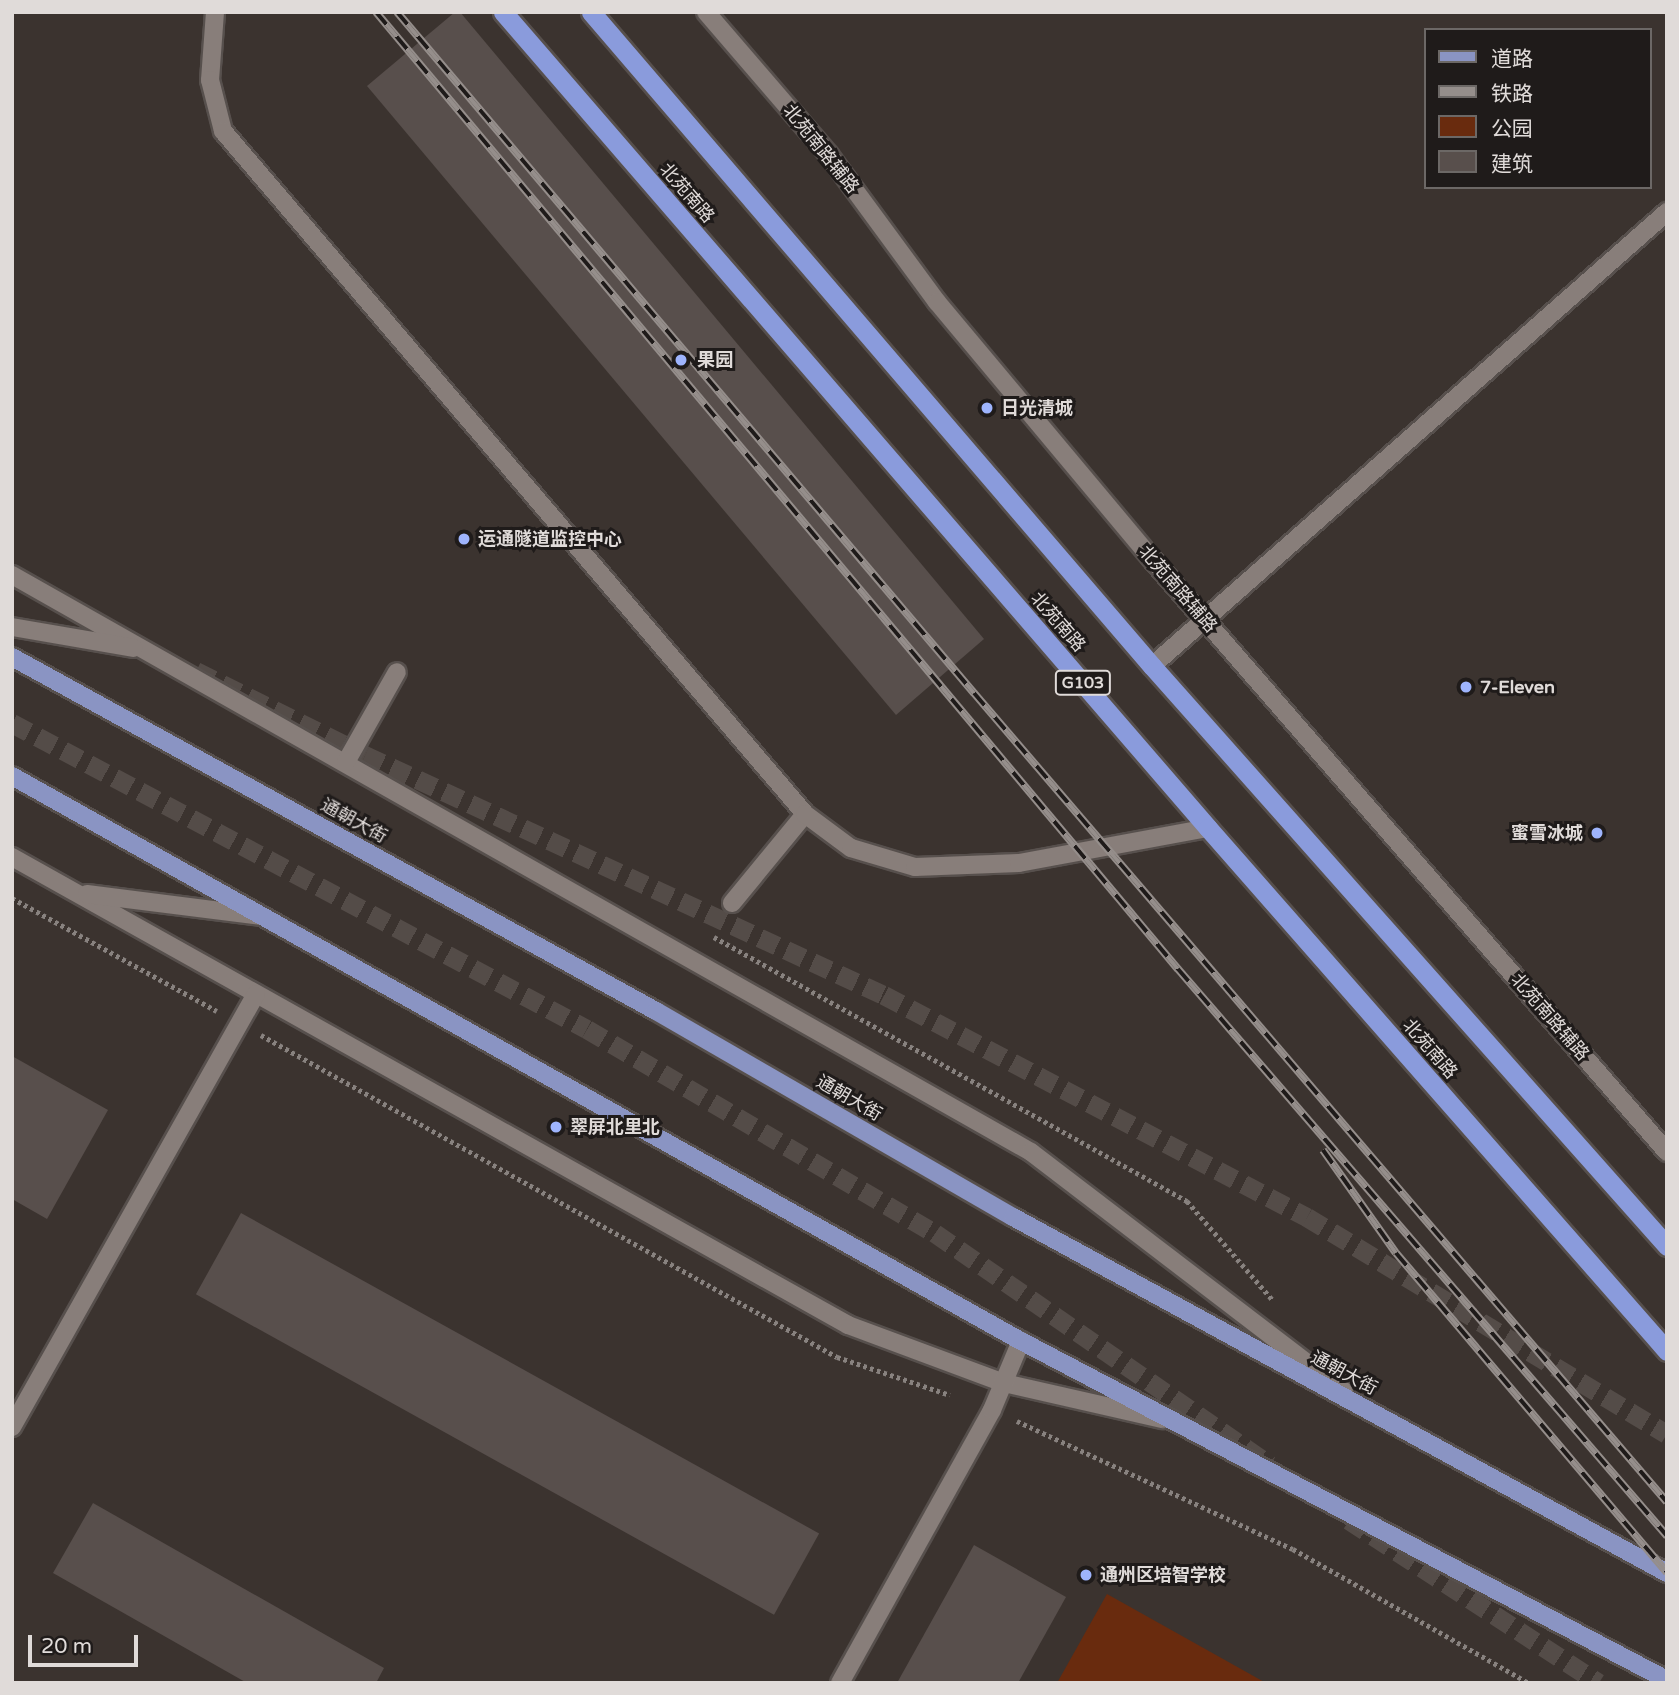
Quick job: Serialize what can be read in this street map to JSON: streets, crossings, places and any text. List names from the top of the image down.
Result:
{
  "streets": {
    "highway": ["北苑南路", "G103"],
    "main road": ["通朝大街"],
    "street": ["北苑南路辅路"]
  },
  "places": [
    "果园",
    "日光清城",
    "运通隧道监控中心",
    "7-Eleven",
    "蜜雪冰城",
    "翠屏北里北",
    "通州区培智学校"
  ],
  "legend": [
    "道路",
    "铁路",
    "公园",
    "建筑"
  ],
  "scale_bar": "20 m"
}
